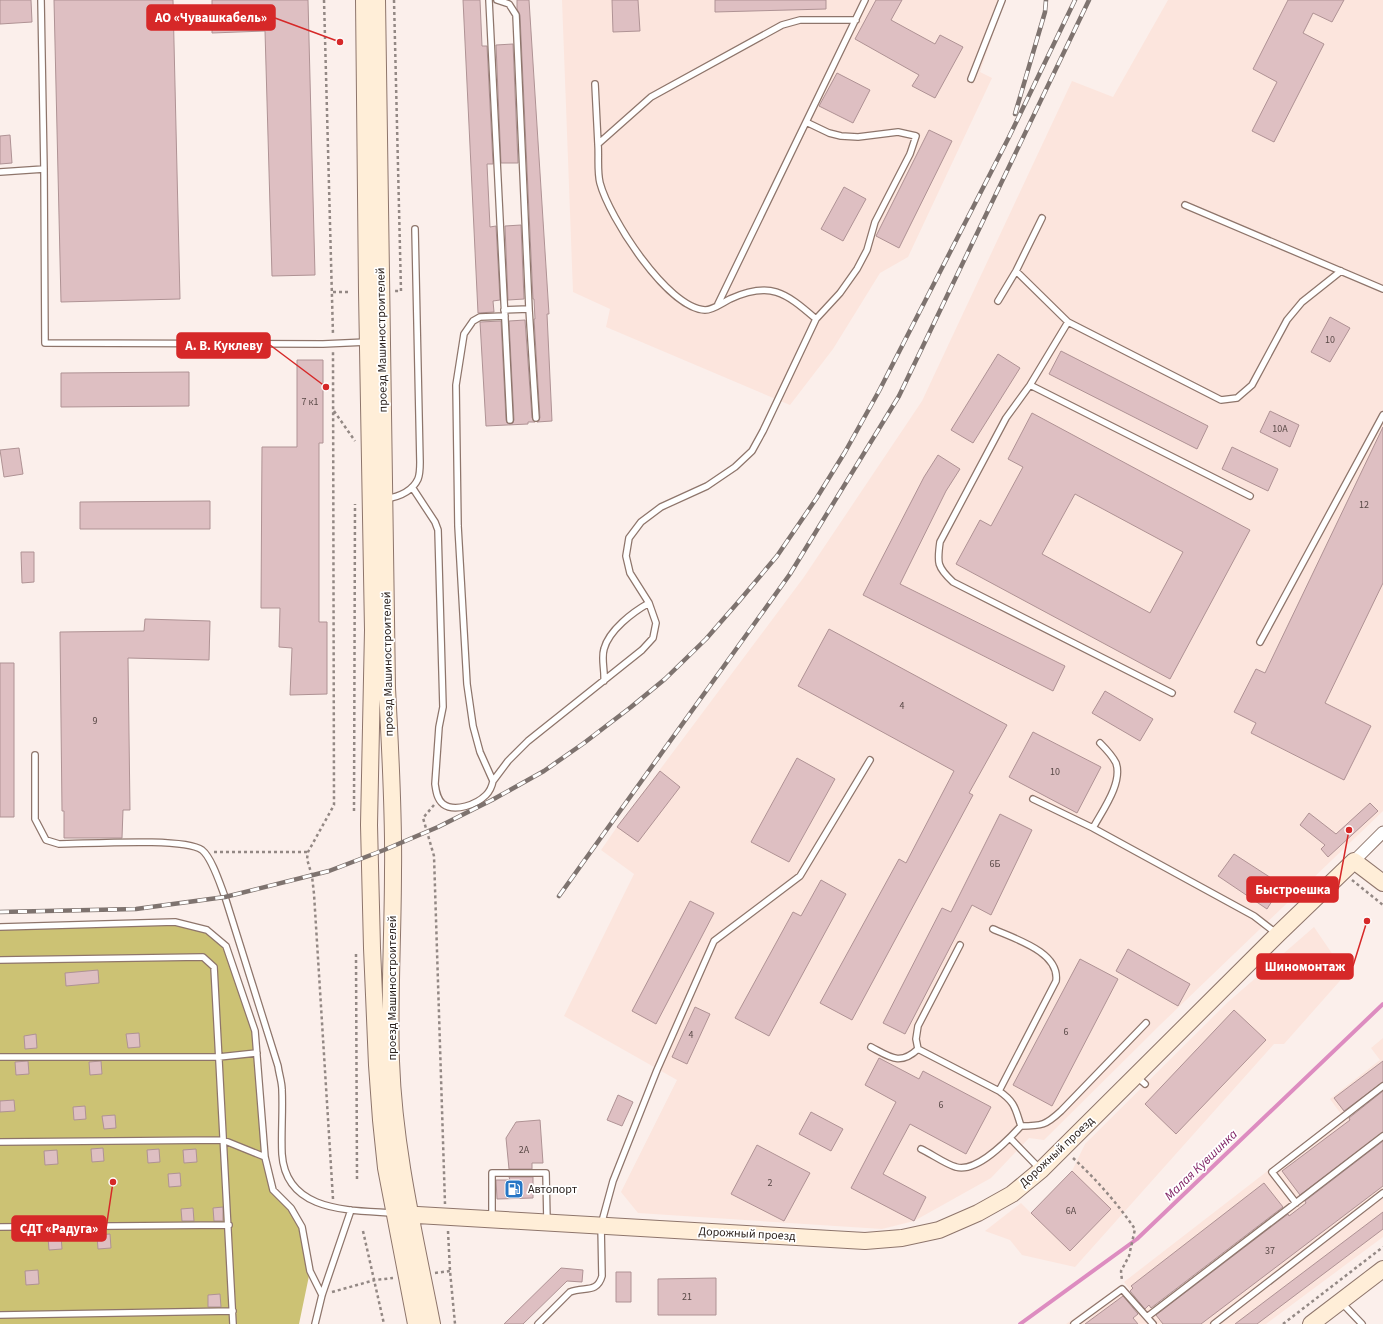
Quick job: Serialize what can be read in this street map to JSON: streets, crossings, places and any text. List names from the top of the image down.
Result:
{
  "streets": {
    "main road": ["проезд Машиностроителей", "Дорожный проезд"]
  },
  "crossings": [
    ["проезд Машиностроителей", "Дорожный проезд"]
  ],
  "water": ["Малая Кувшинка"],
  "places": {
    "other": [
      "АО «Чувашкабель»",
      "А. В. Куклеву",
      "Быстроешка",
      "Шиномонтаж",
      "СДТ «Радуга»"
    ],
    "fuel station": ["Автопорт"]
  },
  "house_numbers": [
    "10",
    "7 к1",
    "10А",
    "12",
    "4",
    "9",
    "10",
    "6Б",
    "6",
    "4",
    "6",
    "2А",
    "2",
    "6А",
    "37",
    "21"
  ]
}
